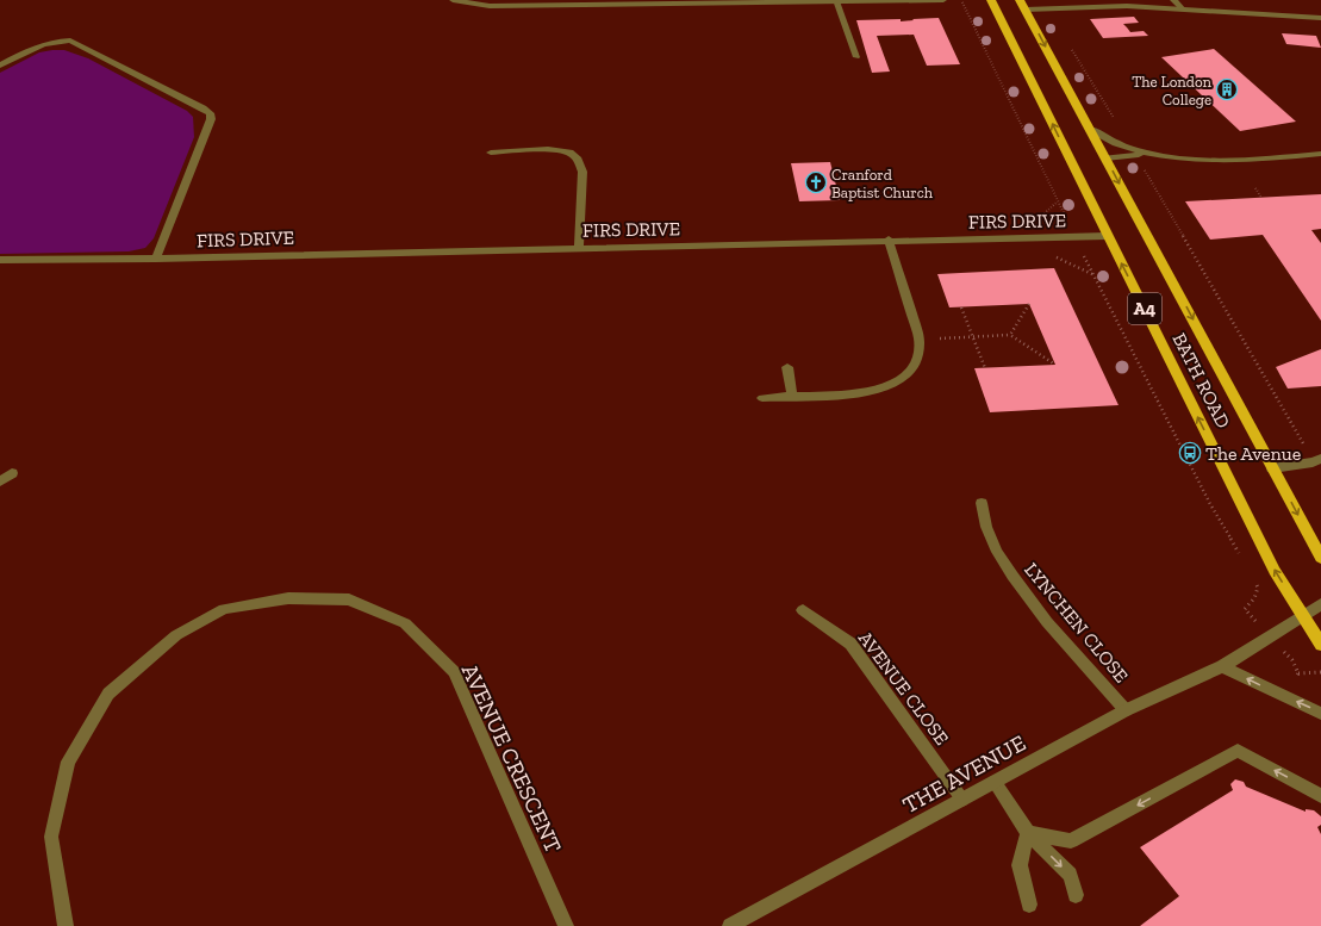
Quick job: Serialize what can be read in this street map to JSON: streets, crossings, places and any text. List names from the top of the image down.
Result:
{
  "streets": {
    "highway": ["A4", "BATH ROAD"],
    "street": [
      "FIRS DRIVE",
      "LYNCHEN CLOSE",
      "AVENUE CLOSE",
      "AVENUE CRESCENT",
      "THE AVENUE"
    ]
  },
  "crossings": [
    ["FIRS DRIVE", "BATH ROAD"],
    ["BATH ROAD", "THE AVENUE"],
    ["LYNCHEN CLOSE", "THE AVENUE"],
    ["AVENUE CLOSE", "THE AVENUE"]
  ],
  "places": {
    "building": ["The London College"],
    "church": ["Cranford Baptist Church"],
    "bus stop": ["The Avenue"]
  }
}
